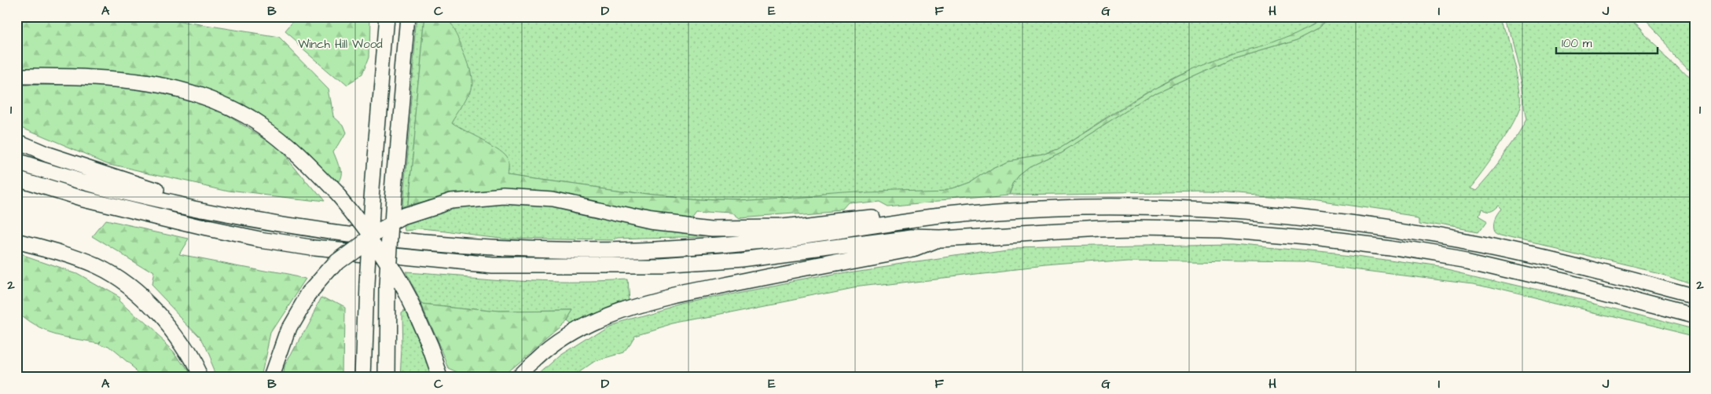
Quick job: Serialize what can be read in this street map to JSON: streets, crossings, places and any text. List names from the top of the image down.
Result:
{
  "parks": ["Winch Hill Wood"],
  "scale_bar": "100 m",
  "grid": {
    "columns": [
      "A",
      "B",
      "C",
      "D",
      "E",
      "F",
      "G",
      "H",
      "I",
      "J"
    ],
    "rows": ["1", "2"]
  }
}
